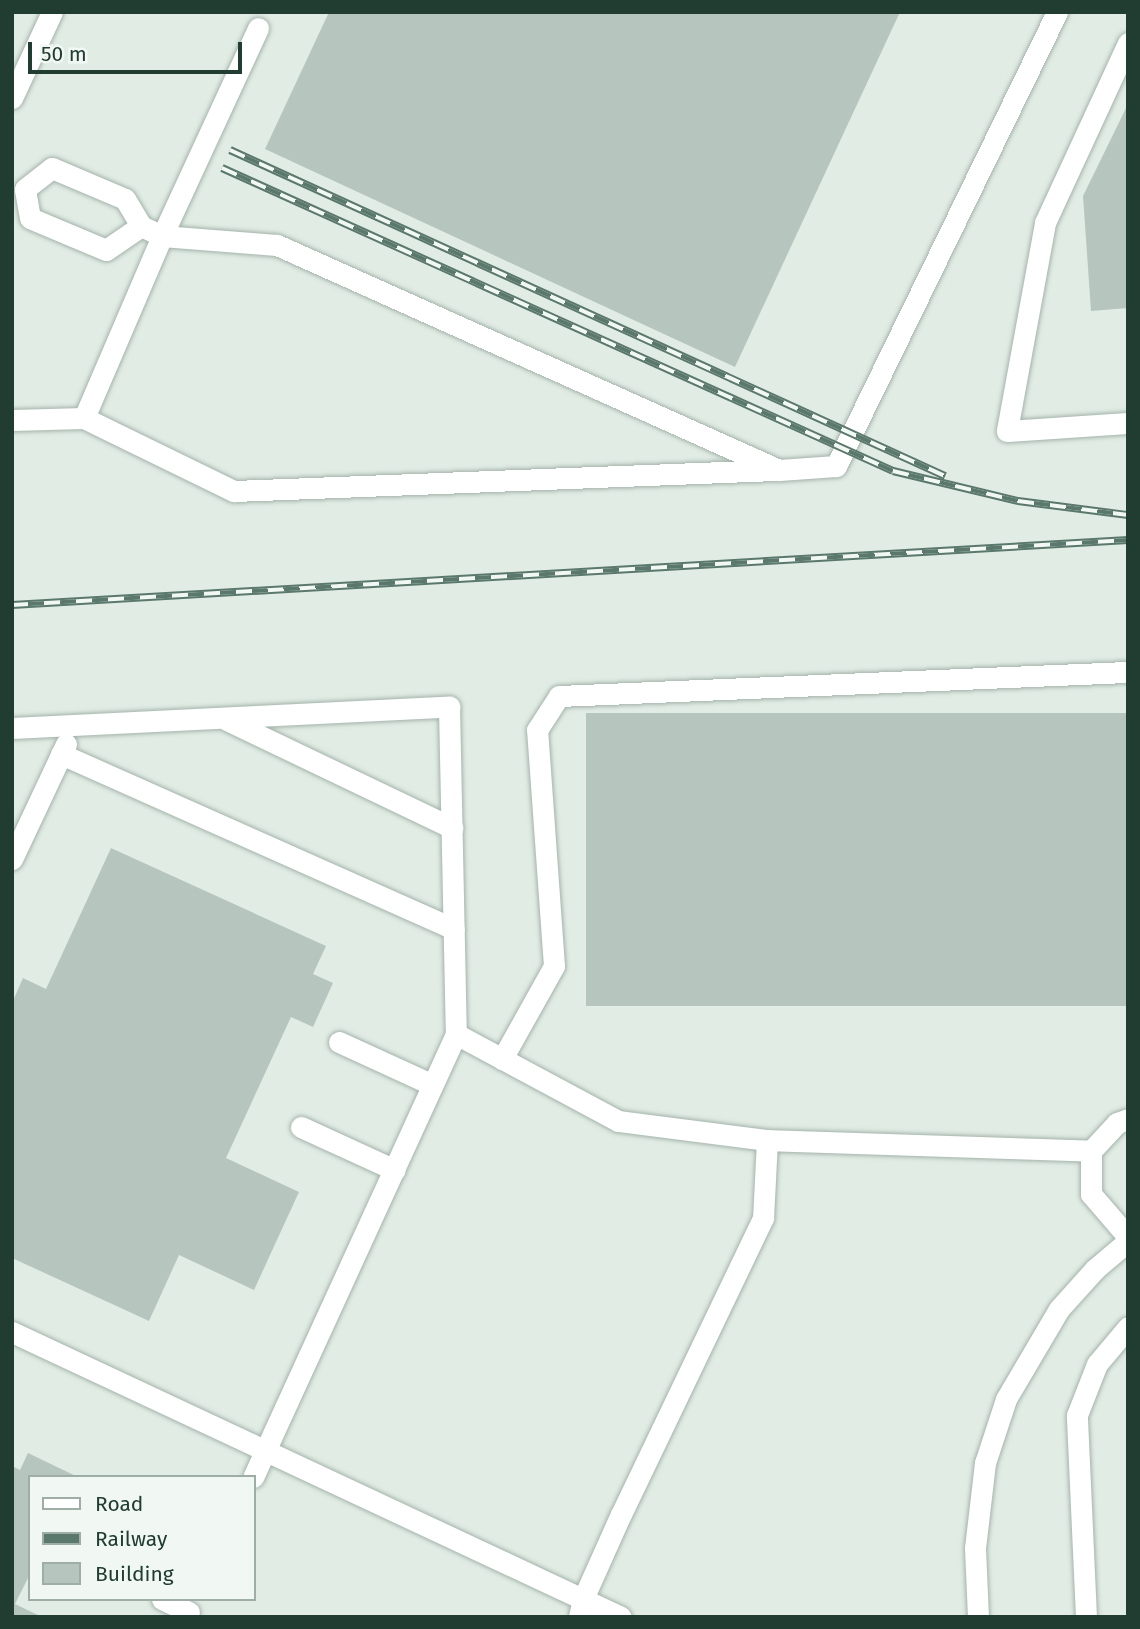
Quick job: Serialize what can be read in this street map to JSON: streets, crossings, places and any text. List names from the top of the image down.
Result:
{
  "legend": ["Road", "Railway", "Building"],
  "scale_bar": "50 m"
}
